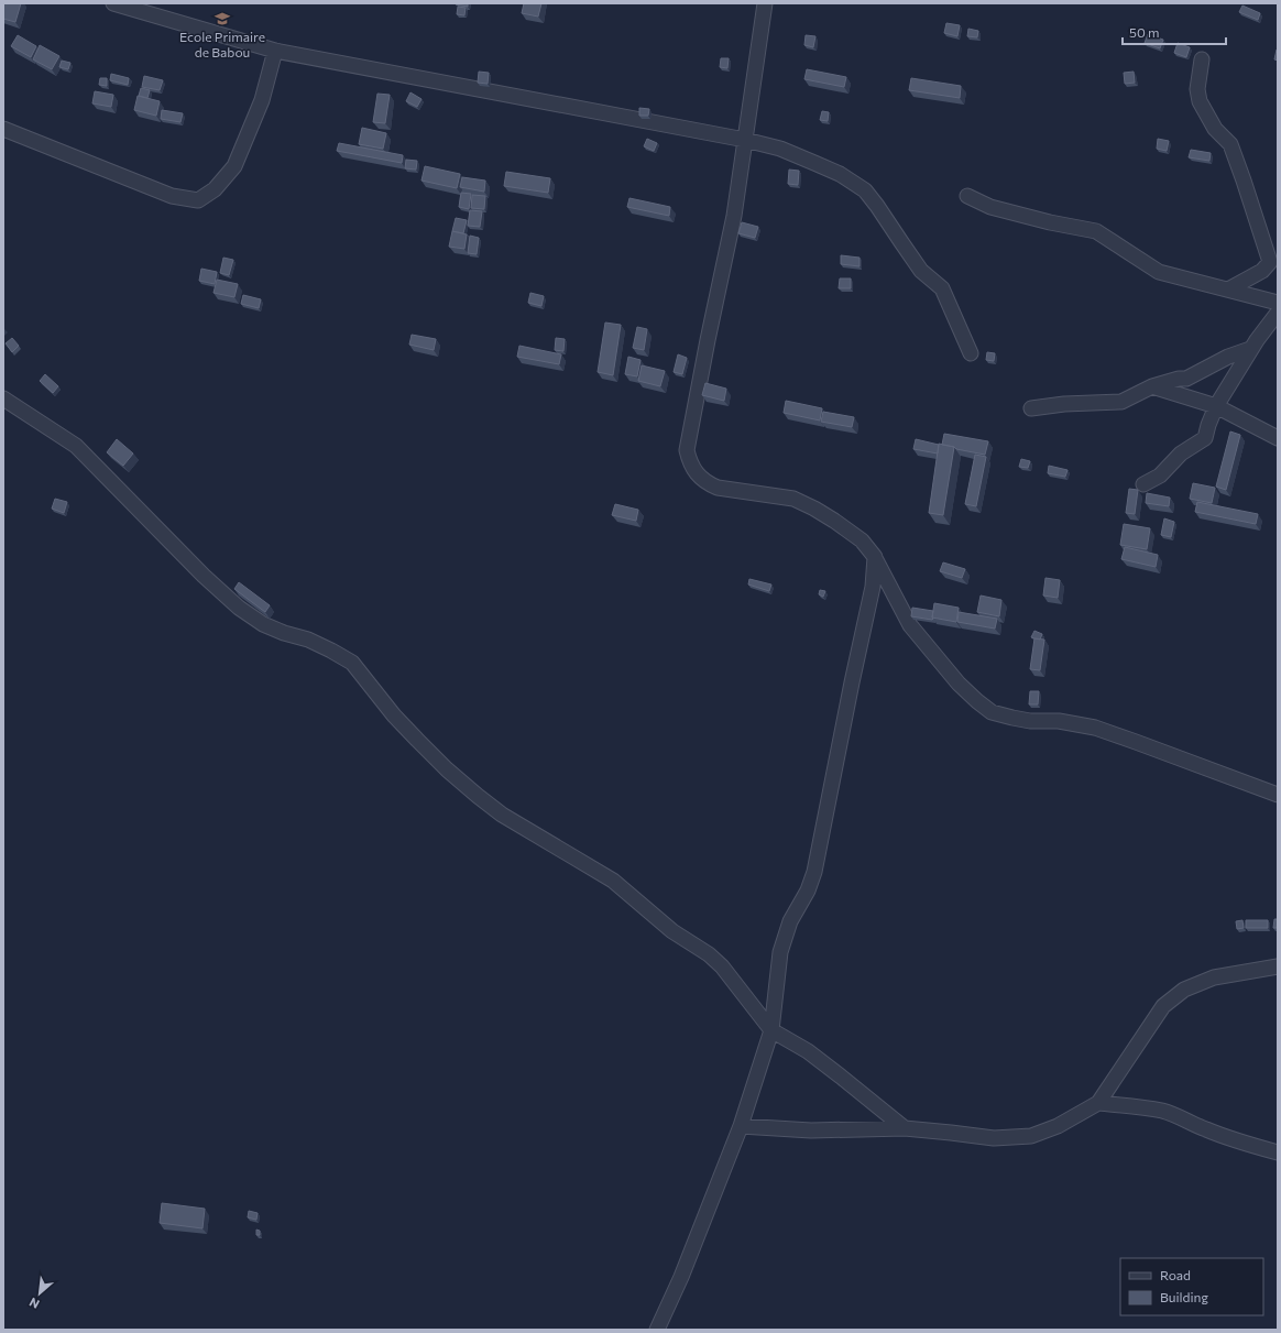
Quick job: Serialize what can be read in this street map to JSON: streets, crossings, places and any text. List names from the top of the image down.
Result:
{
  "places": {
    "school or university": ["Ecole Primaire de Babou"]
  },
  "legend": ["Road", "Building"],
  "scale_bar": "50 m",
  "north": "bottom left"
}
